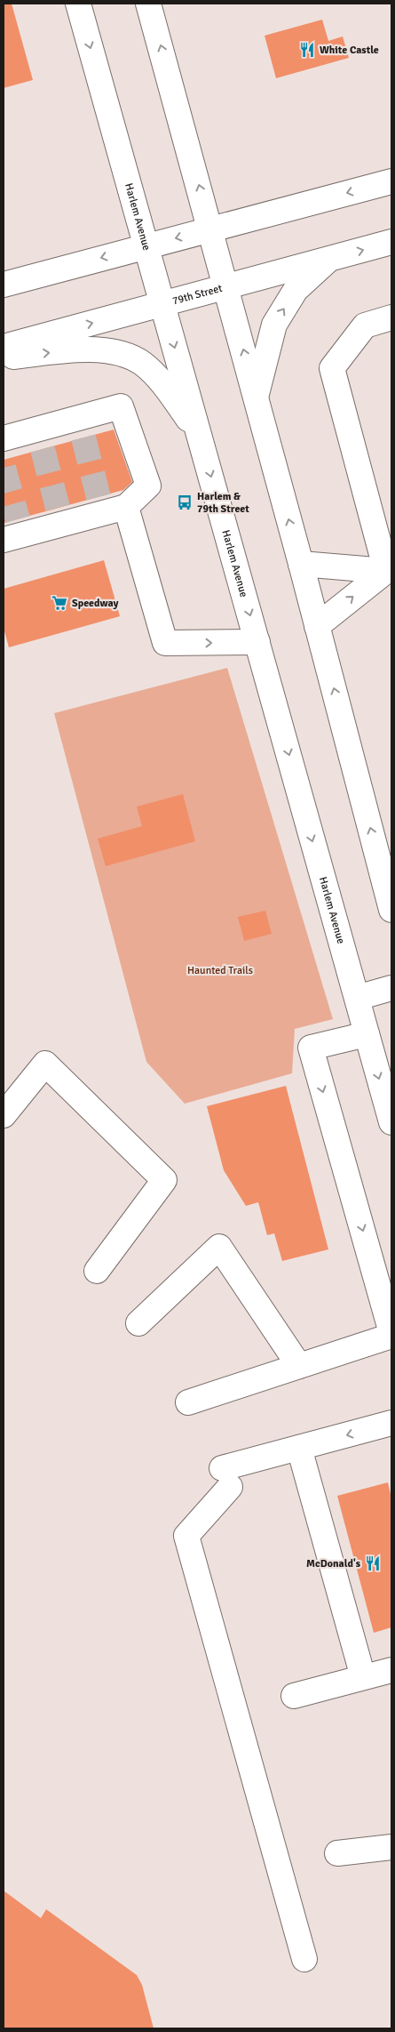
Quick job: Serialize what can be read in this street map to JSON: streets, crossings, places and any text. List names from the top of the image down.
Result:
{
  "streets": {
    "main road": ["Harlem Avenue", "79th Street"]
  },
  "crossings": [
    ["Harlem Avenue", "79th Street"]
  ],
  "parks": ["Haunted Trails"],
  "places": {
    "restaurant": ["White Castle", "McDonald's"],
    "bus stop": ["Harlem & 79th Street"],
    "supermarket": ["Speedway"]
  }
}
